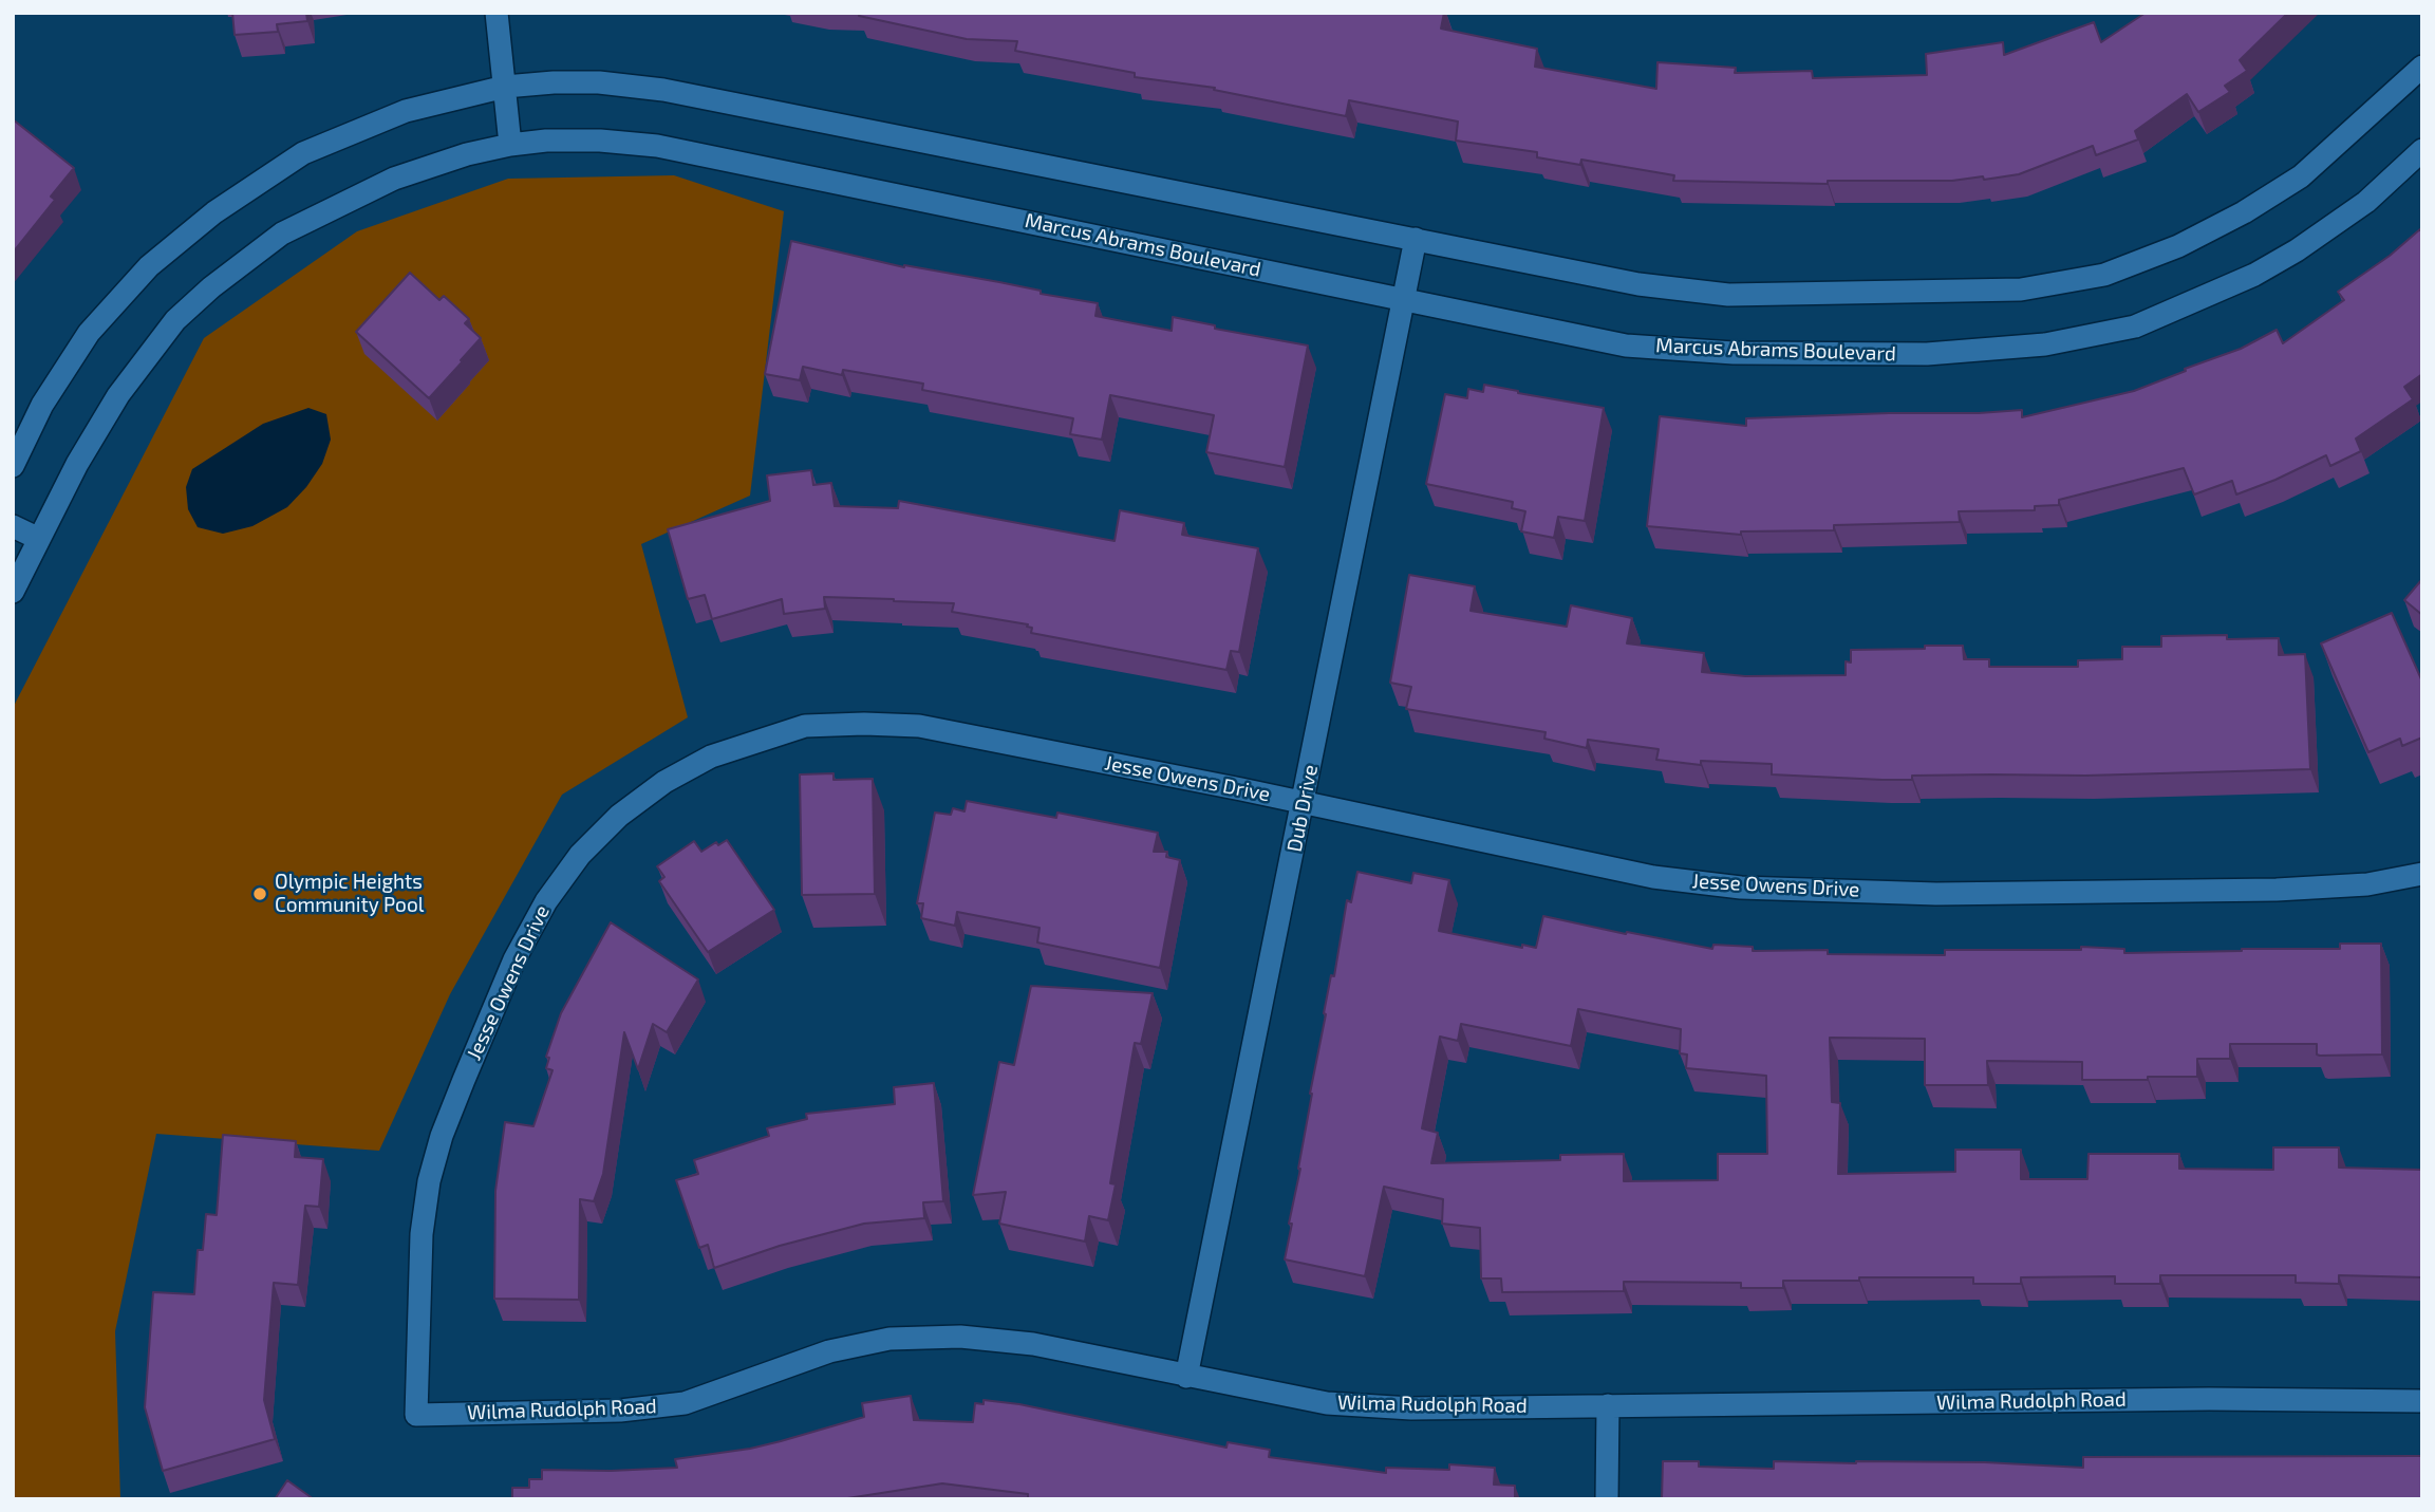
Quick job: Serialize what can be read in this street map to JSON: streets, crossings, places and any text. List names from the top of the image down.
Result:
{
  "streets": {
    "street": [
      "Marcus Abrams Boulevard",
      "Jesse Owens Drive",
      "Dub Drive",
      "Wilma Rudolph Road"
    ]
  },
  "crossings": [
    ["Marcus Abrams Boulevard", "Dub Drive"],
    ["Jesse Owens Drive", "Dub Drive"],
    ["Jesse Owens Drive", "Wilma Rudolph Road"],
    ["Dub Drive", "Wilma Rudolph Road"]
  ],
  "places": ["Olympic Heights Community Pool"]
}
